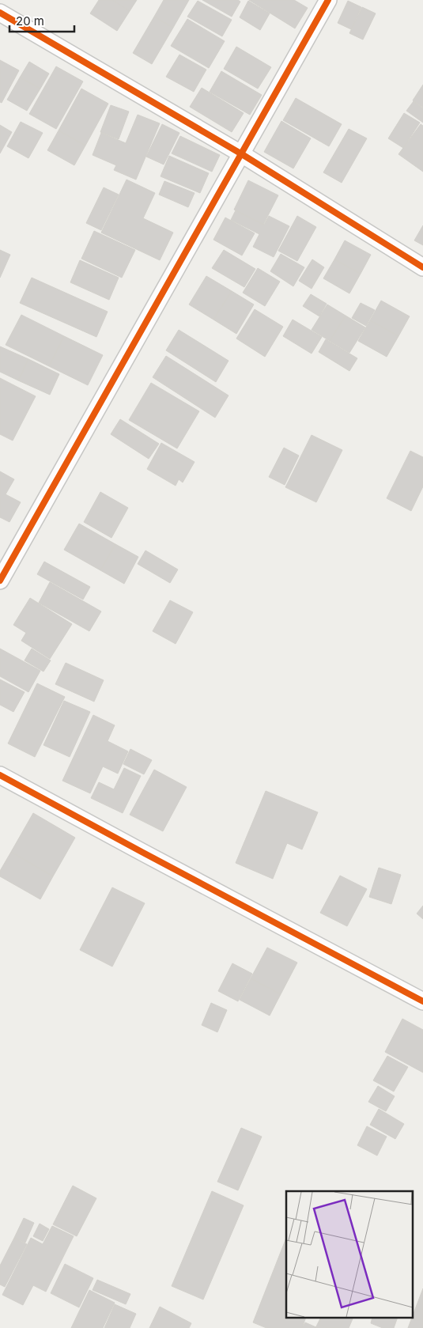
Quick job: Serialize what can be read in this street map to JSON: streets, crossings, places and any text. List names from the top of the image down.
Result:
{
  "scale_bar": "20 m"
}
